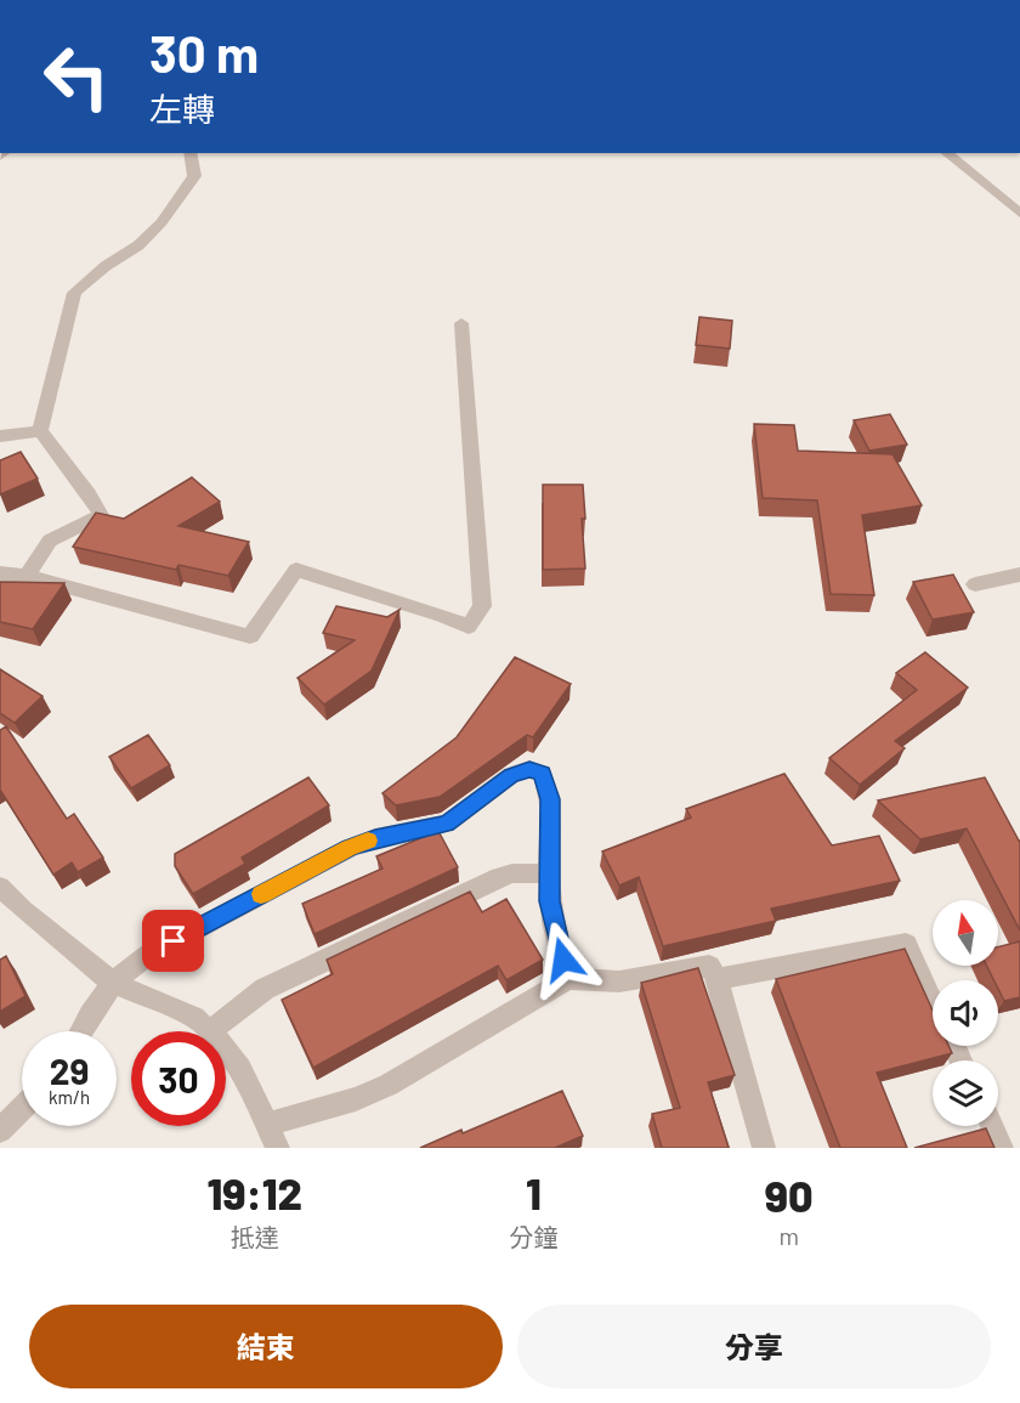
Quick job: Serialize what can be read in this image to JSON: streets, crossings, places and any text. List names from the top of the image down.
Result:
{
  "north": "top",
  "page": {
    "turn": ["30 m", "左轉"],
    "speed": "29 km/h",
    "limit": "30",
    "eta": [
      "19:12",
      "抵達",
      "1",
      "分鐘",
      "90",
      "m"
    ],
    "buttons": ["結束", "分享"]
  }
}
